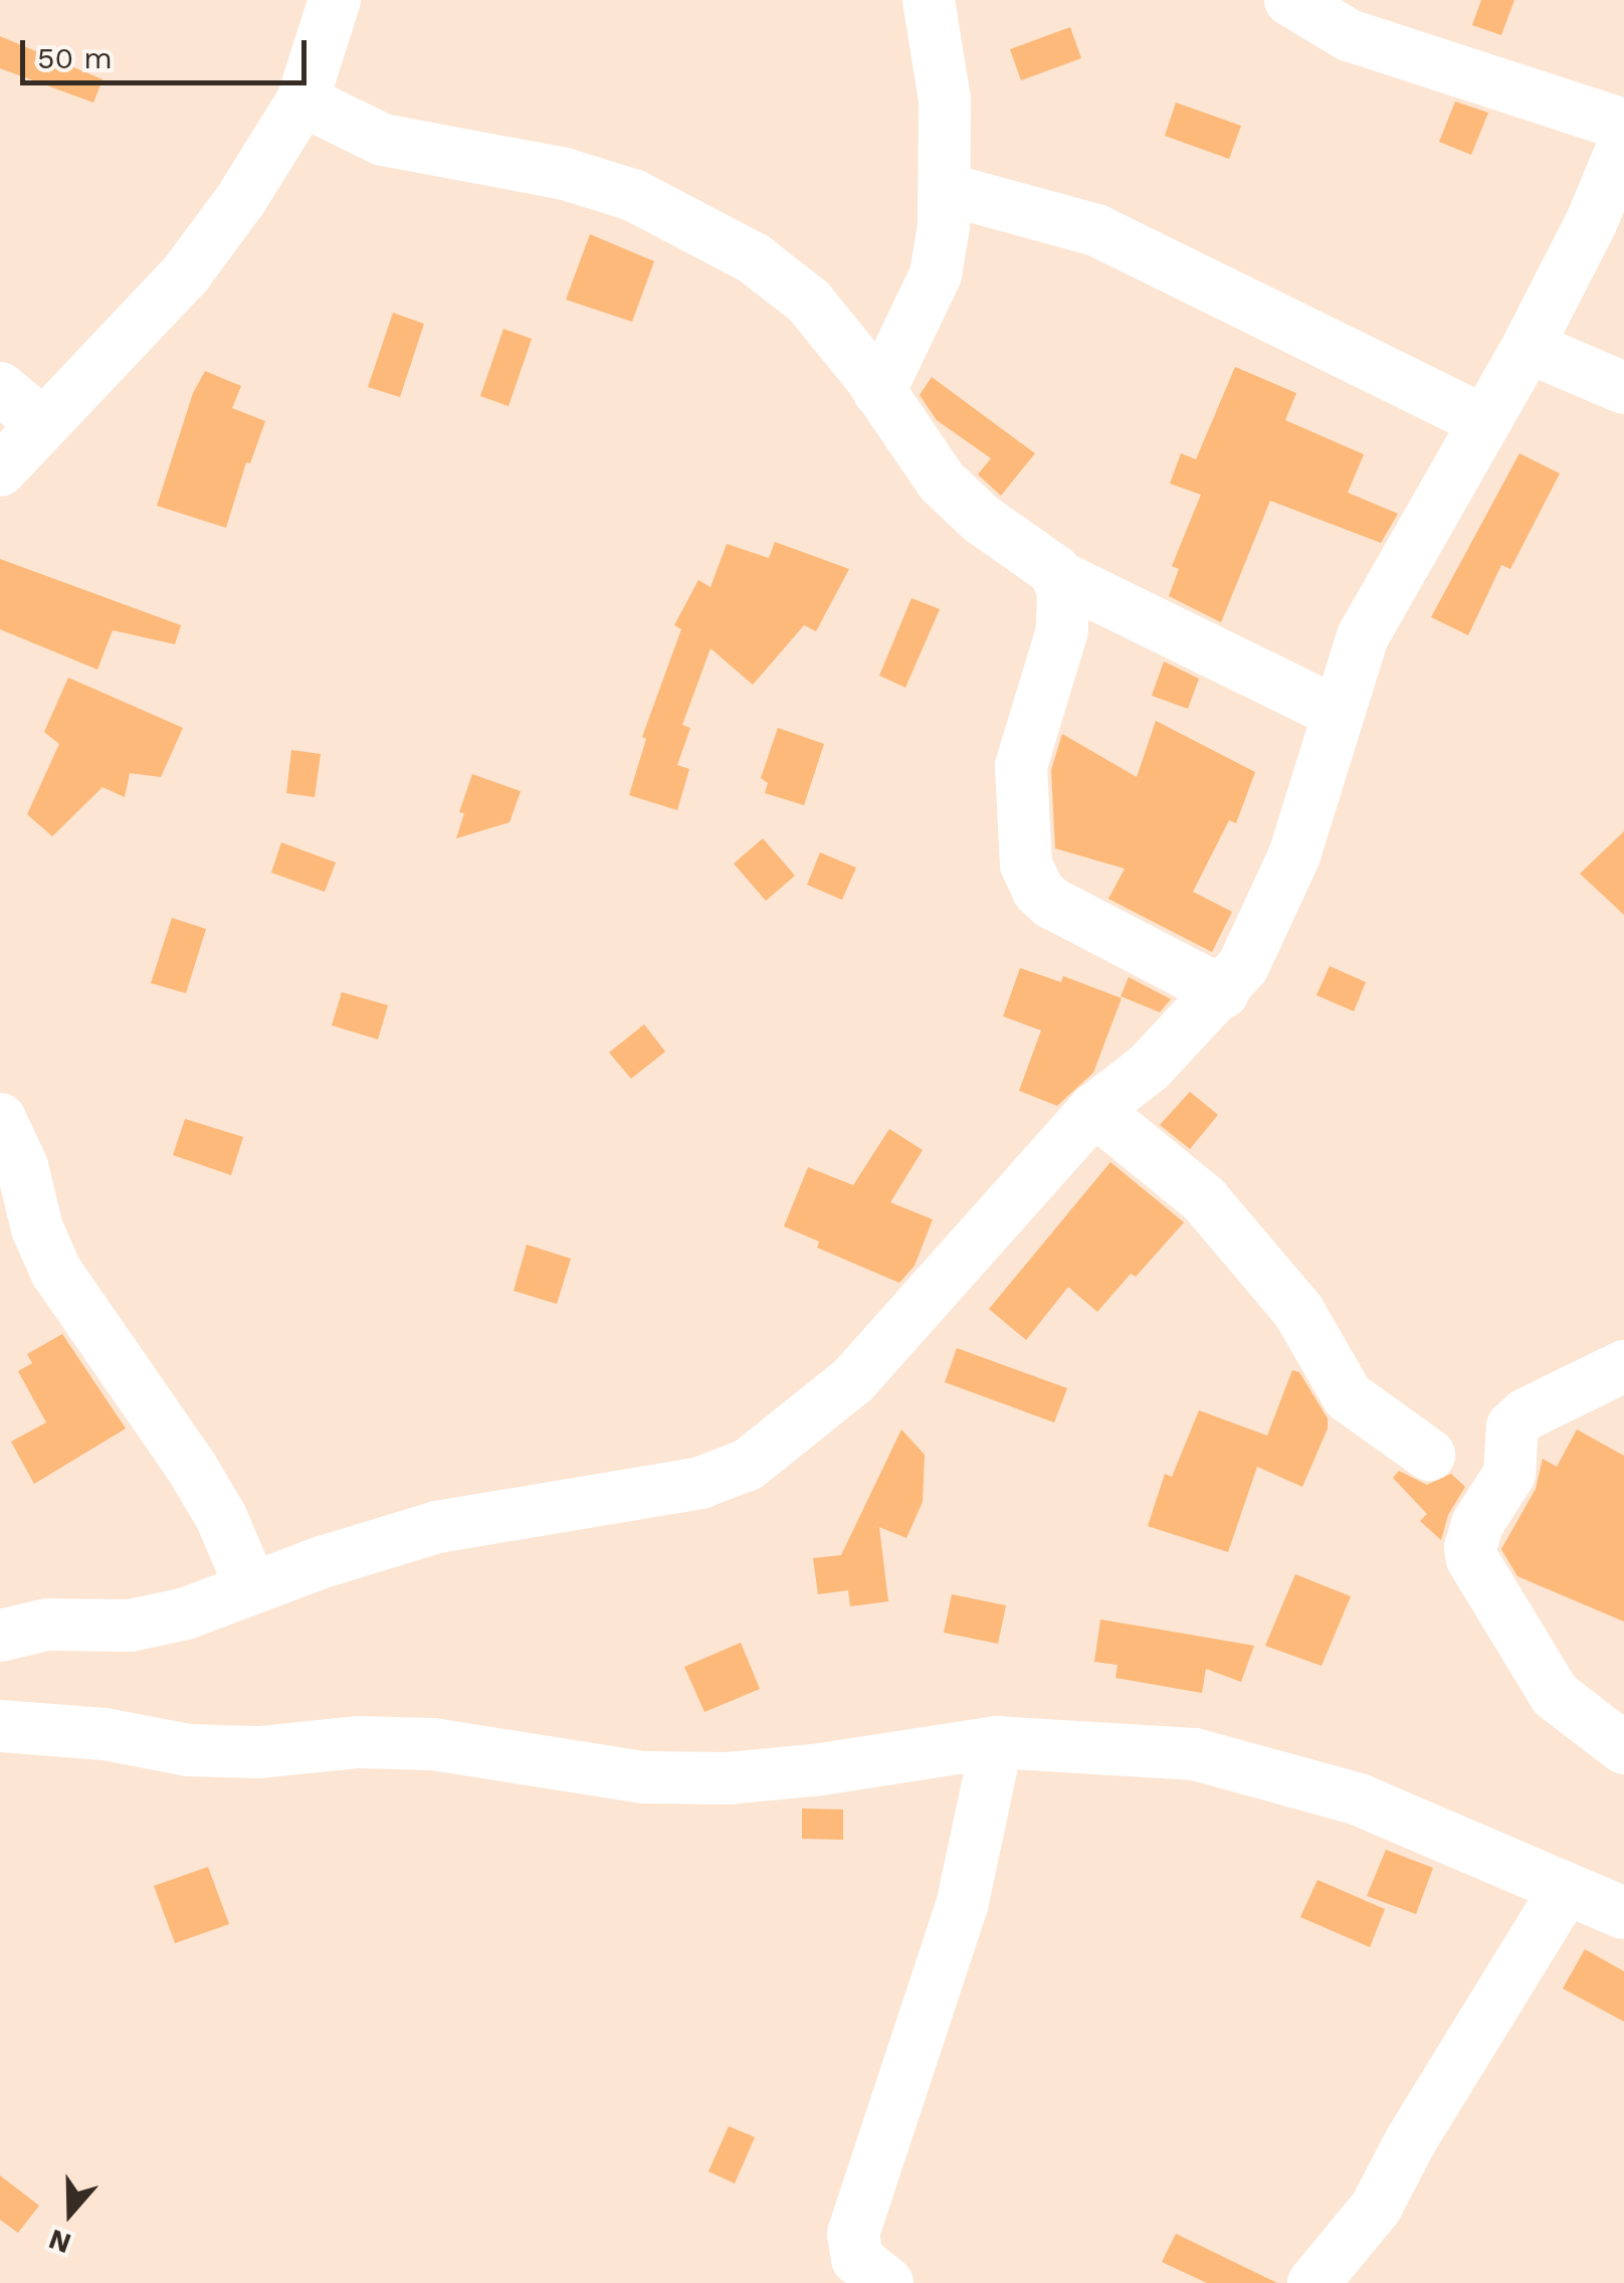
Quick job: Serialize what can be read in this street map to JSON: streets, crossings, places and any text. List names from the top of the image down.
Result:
{
  "scale_bar": "50 m",
  "north": "bottom"
}
